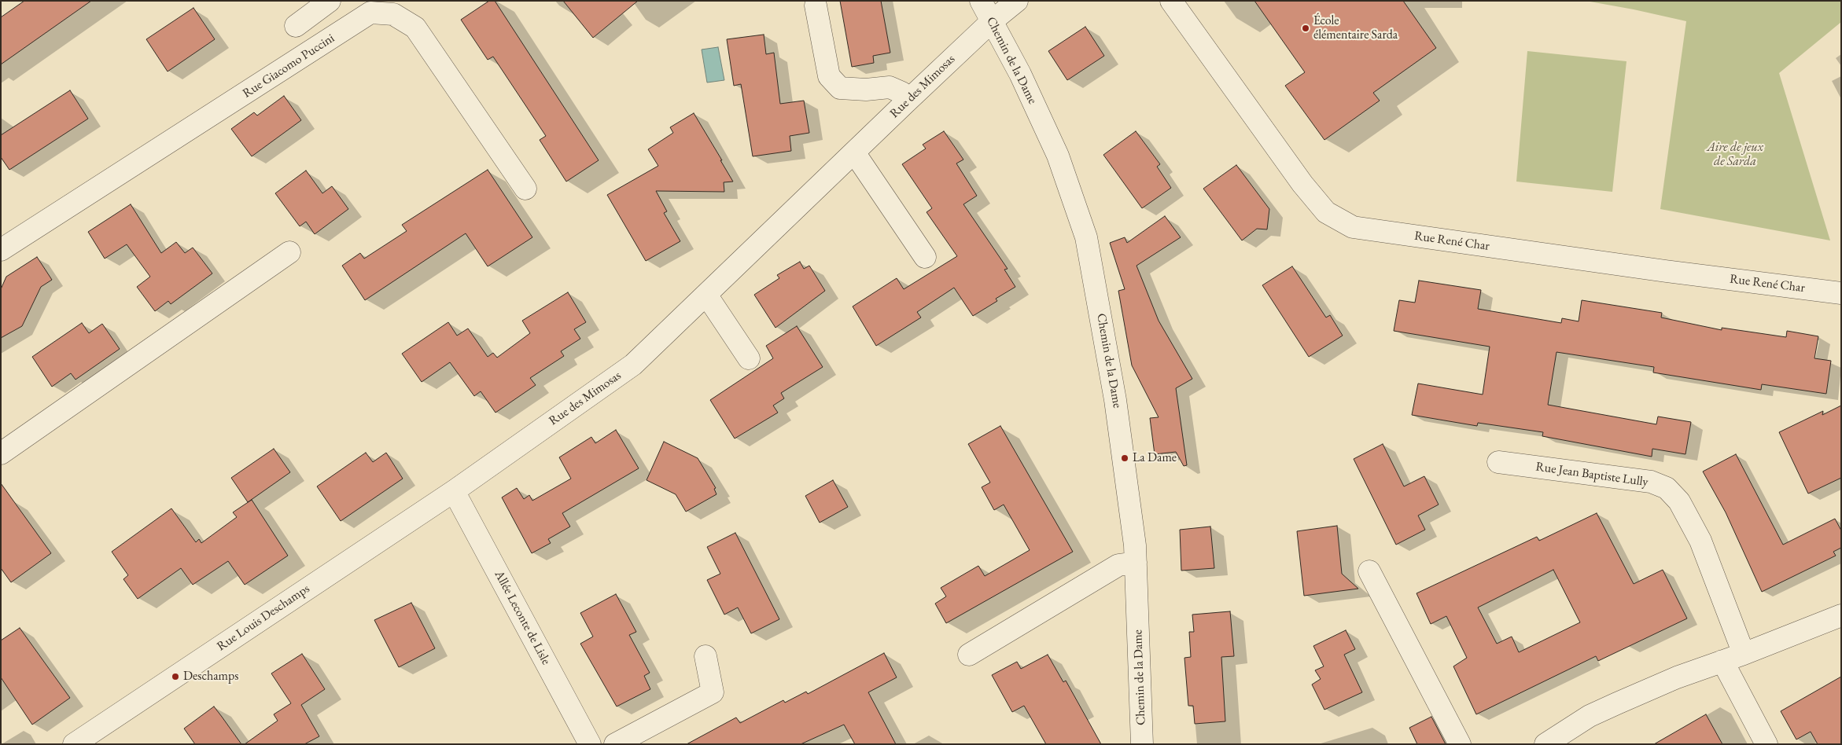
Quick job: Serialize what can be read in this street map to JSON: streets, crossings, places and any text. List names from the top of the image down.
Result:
{
  "streets": {
    "street": [
      "Chemin de la Dame",
      "Rue Giacomo Puccini",
      "Rue des Mimosas",
      "Rue René Char",
      "Rue Jean Baptiste Lully",
      "Rue Louis Deschamps",
      "Allée Leconte de Lisle"
    ]
  },
  "crossings": [
    ["Chemin de la Dame", "Rue des Mimosas"],
    ["Rue des Mimosas", "Rue Louis Deschamps"],
    ["Rue des Mimosas", "Allée Leconte de Lisle"],
    ["Rue Louis Deschamps", "Allée Leconte de Lisle"]
  ],
  "parks": ["Aire de jeux de Sarda"],
  "places": ["École élémentaire Sarda", "La Dame", "Deschamps"]
}
